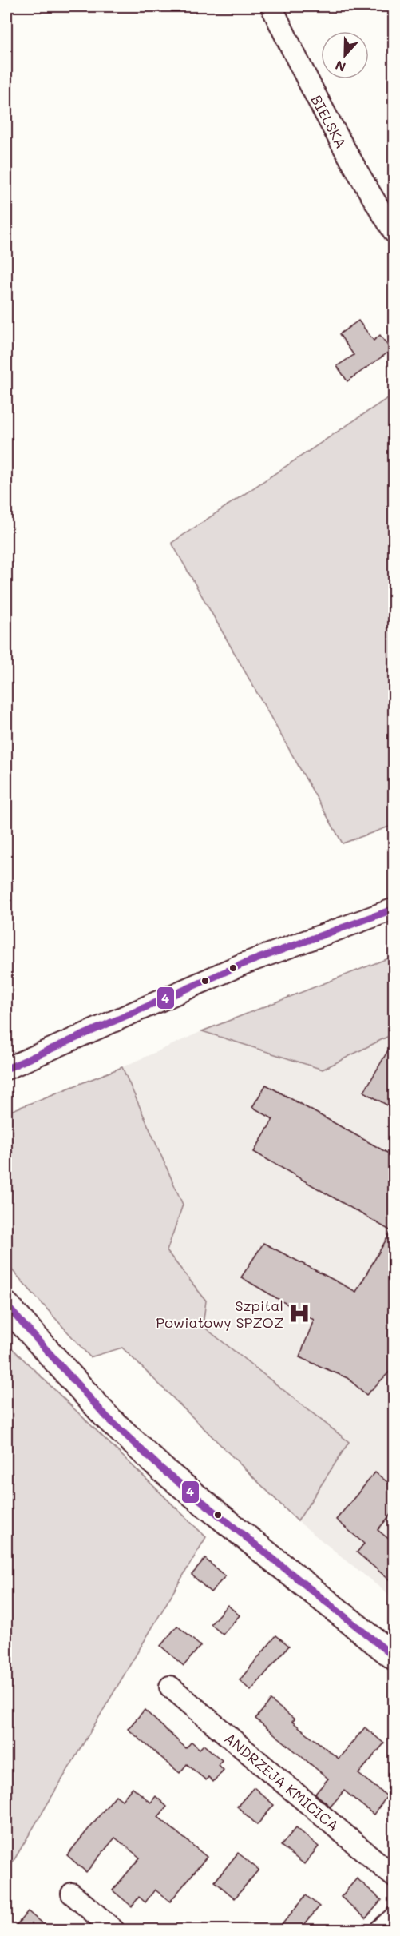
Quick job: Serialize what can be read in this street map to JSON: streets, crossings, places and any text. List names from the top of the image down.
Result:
{
  "streets": {
    "street": ["BIELSKA", "ANDRZEJA KMICICA"]
  },
  "places": {
    "hospital": ["Szpital Powiatowy SPZOZ"]
  },
  "lines": ["transit line 4"],
  "north": "bottom"
}
